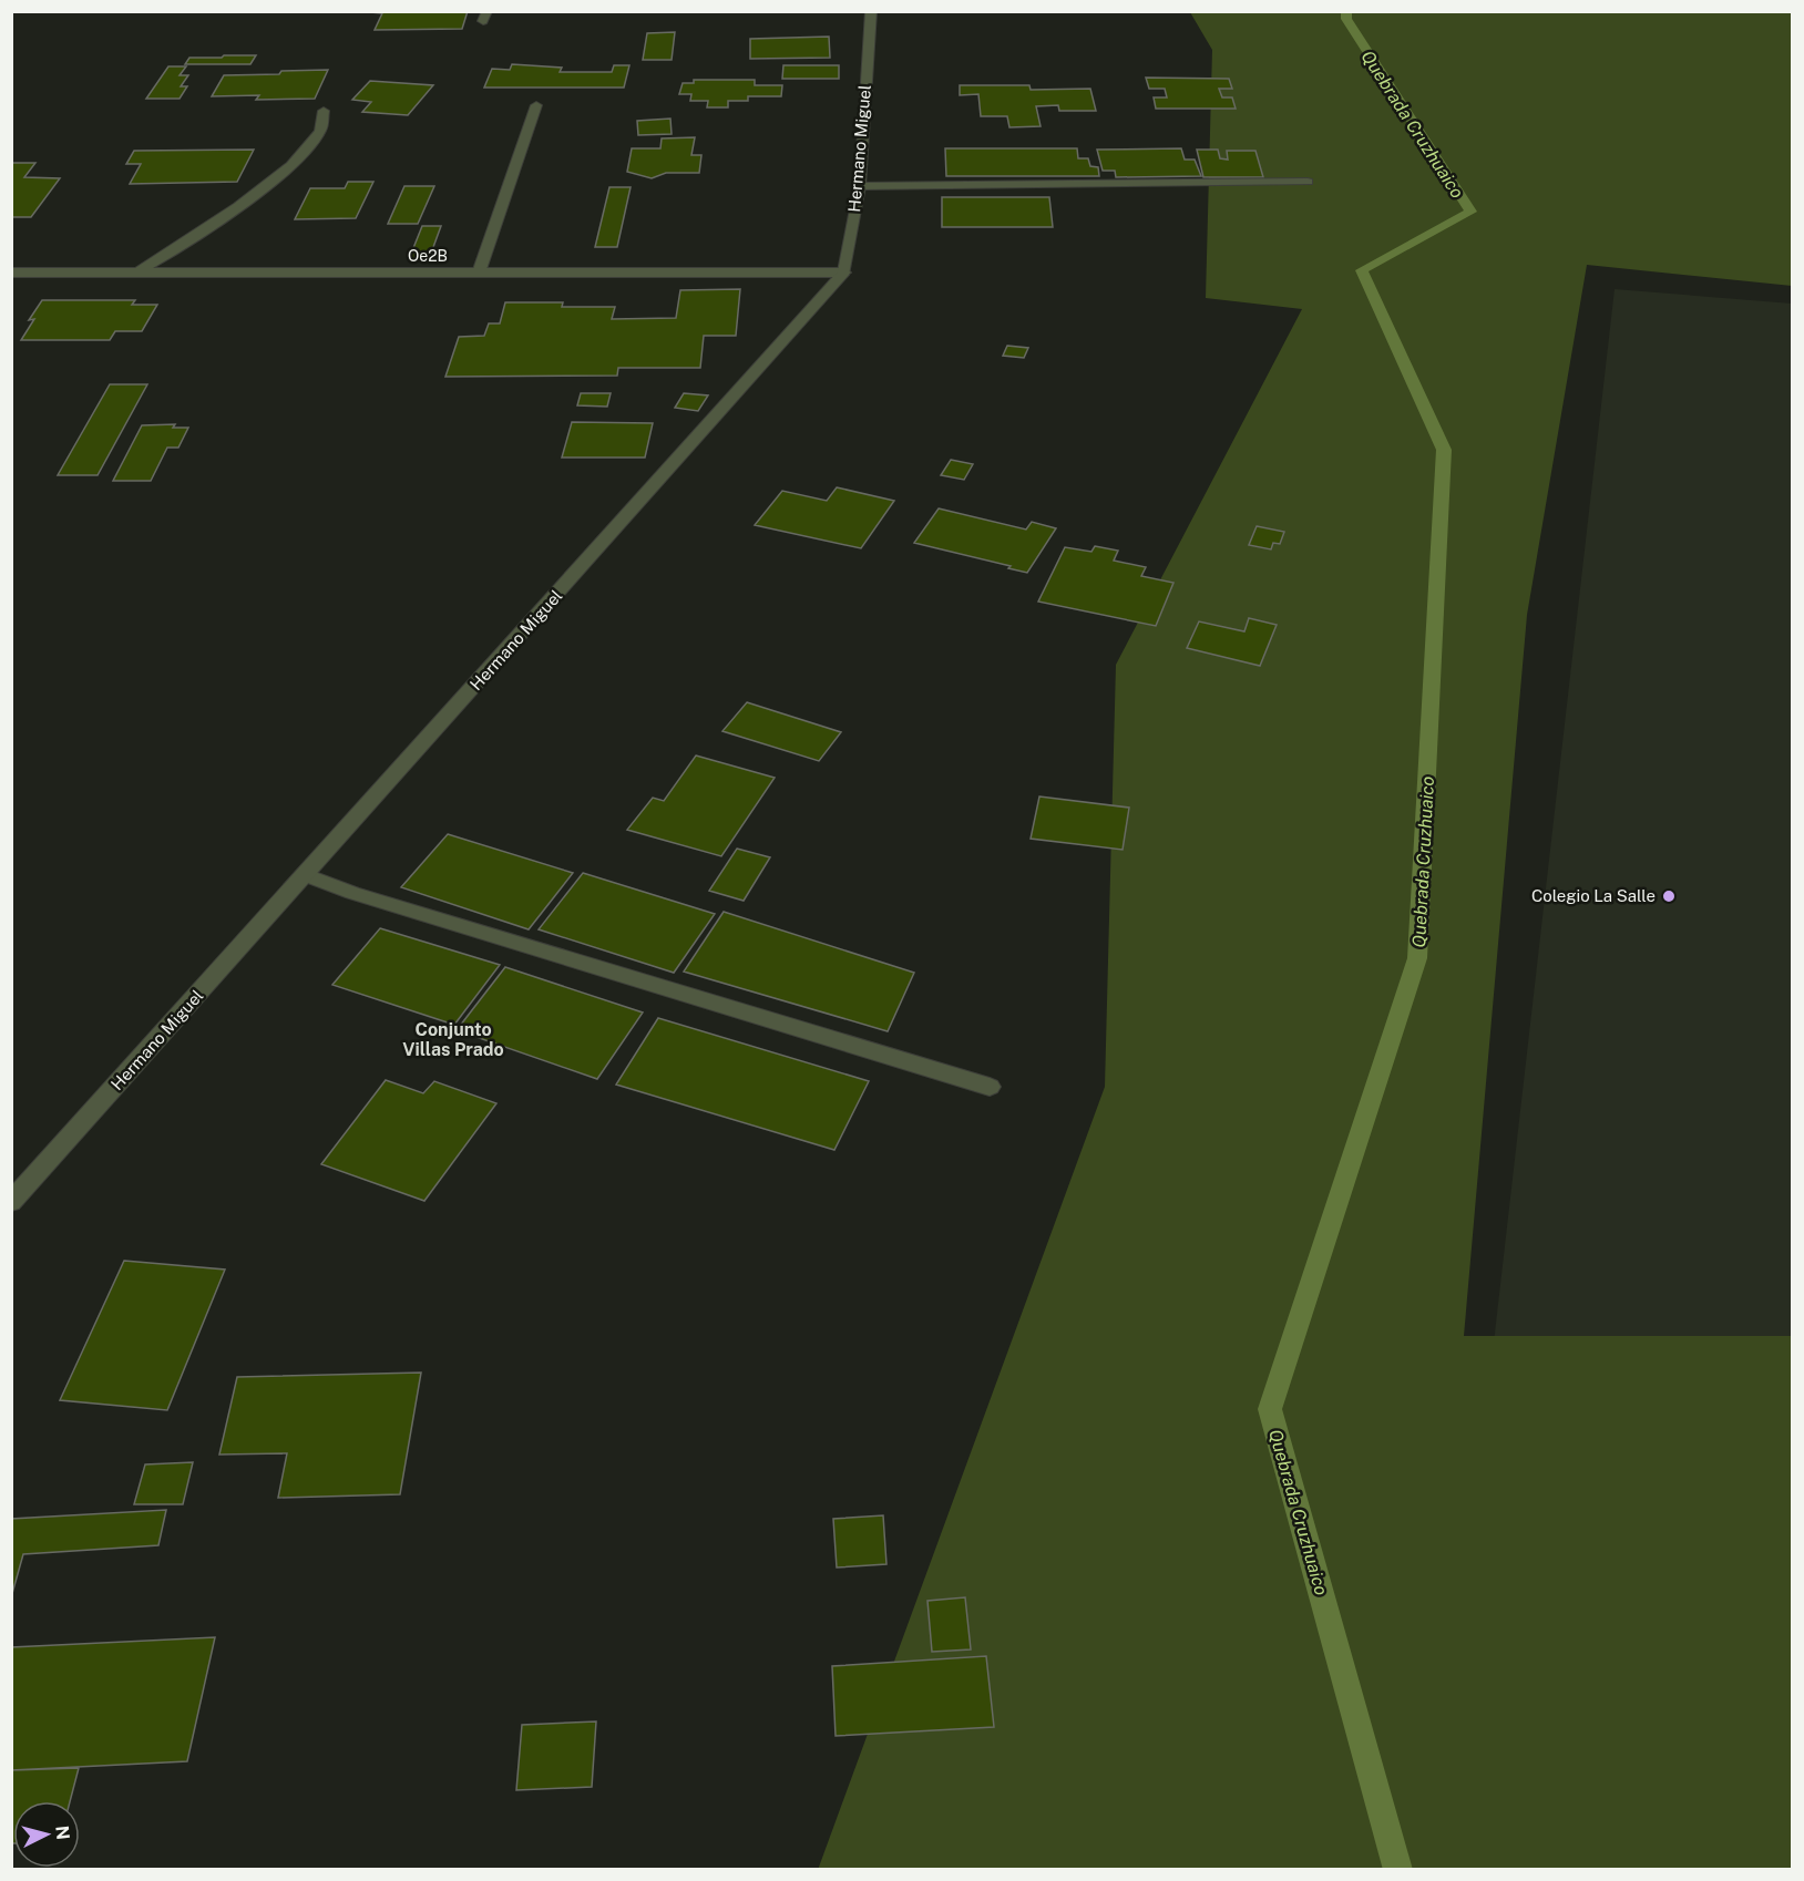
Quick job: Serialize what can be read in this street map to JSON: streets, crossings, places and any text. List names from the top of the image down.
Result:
{
  "streets": {
    "street": ["Hermano Miguel", "Oe2B"]
  },
  "crossings": [
    ["Hermano Miguel", "Oe2B"]
  ],
  "districts": ["Conjunto Villas Prado"],
  "water": ["Quebrada Cruzhuaico"],
  "places": ["Colegio La Salle"],
  "north": "right"
}
